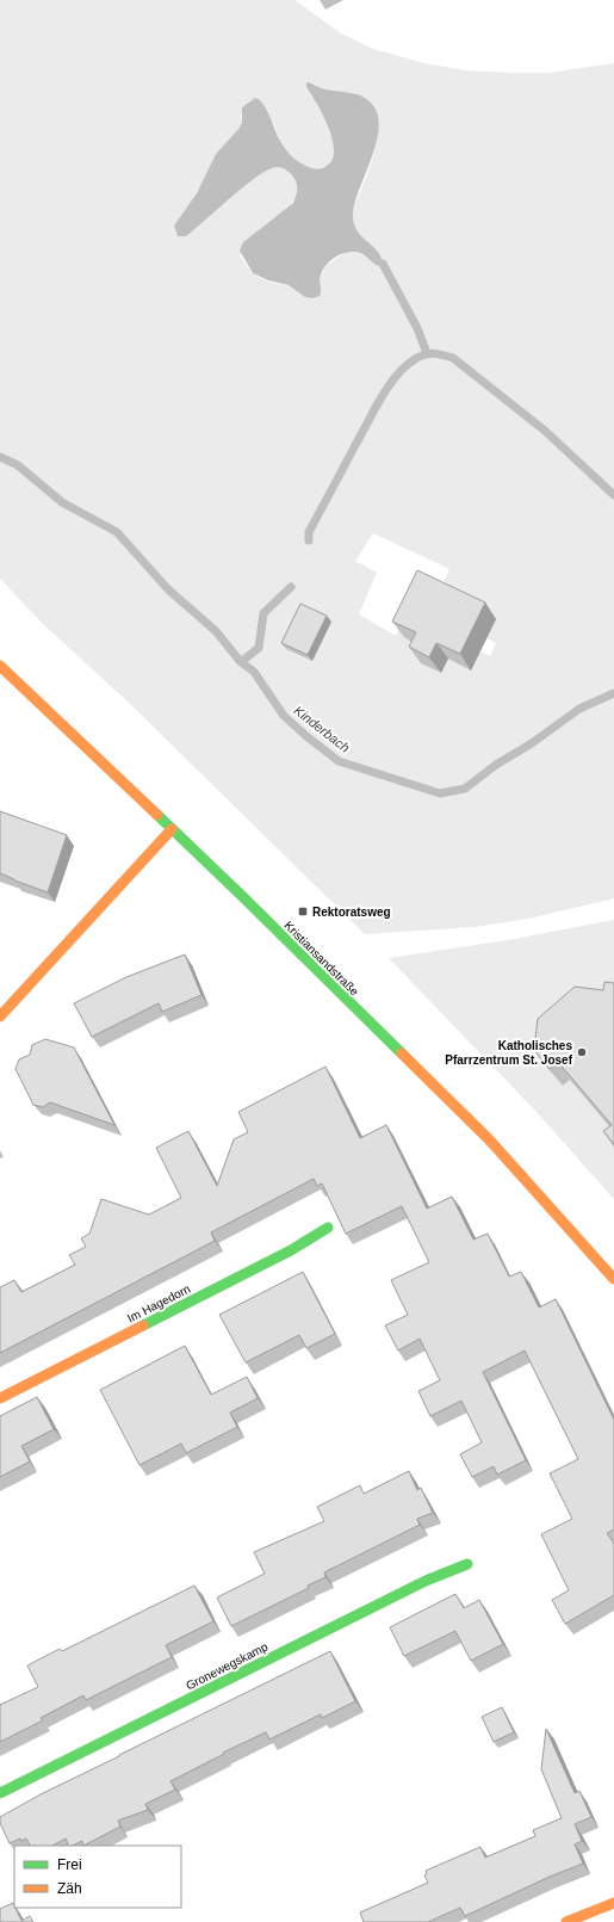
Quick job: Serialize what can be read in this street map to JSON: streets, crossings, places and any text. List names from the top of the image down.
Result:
{
  "streets": {
    "street": ["Kristiansandstraße", "Im Hagedorn", "Gronewegskamp"]
  },
  "water": ["Kinderbach"],
  "places": {
    "transit": ["Rektoratsweg"],
    "other": ["Katholisches Pfarrzentrum St. Josef"]
  },
  "legend": ["Frei", "Zäh"]
}
